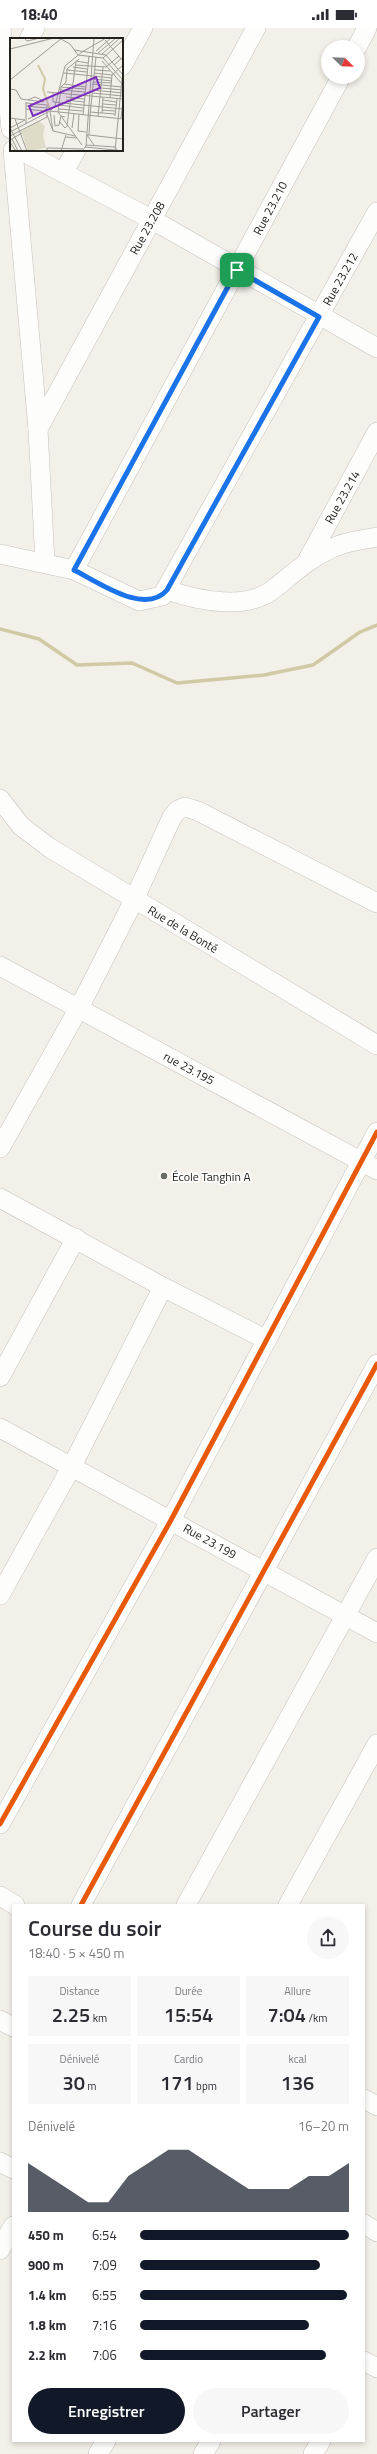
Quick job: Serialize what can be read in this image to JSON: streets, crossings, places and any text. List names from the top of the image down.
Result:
{
  "streets": {
    "street": [
      "Rue 23.210",
      "Rue 23.208",
      "Rue 23.212",
      "Rue 23.214",
      "Rue de la Bonté",
      "rue 23.195",
      "Rue 23.199"
    ]
  },
  "places": ["École Tanghin A"],
  "north": "bottom right",
  "page": {
    "status": "18:40",
    "heading": ["Course du soir", "18:40 · 5 × 450 m"],
    "stats": [
      ["Distance", "2.25 km"],
      ["Durée", "15:54"],
      ["Allure", "7:04 /km"],
      ["Dénivelé", "30 m"],
      ["Cardio", "171 bpm"],
      ["kcal", "136"]
    ],
    "chart": ["Dénivelé", "16–20 m"],
    "list": [
      {
        "name": "450 m",
        "note": "6:54"
      },
      {
        "name": "900 m",
        "note": "7:09"
      },
      {
        "name": "1.4 km",
        "note": "6:55"
      },
      {
        "name": "1.8 km",
        "note": "7:16"
      },
      {
        "name": "2.2 km",
        "note": "7:06"
      }
    ],
    "buttons": ["Enregistrer", "Partager"]
  }
}
